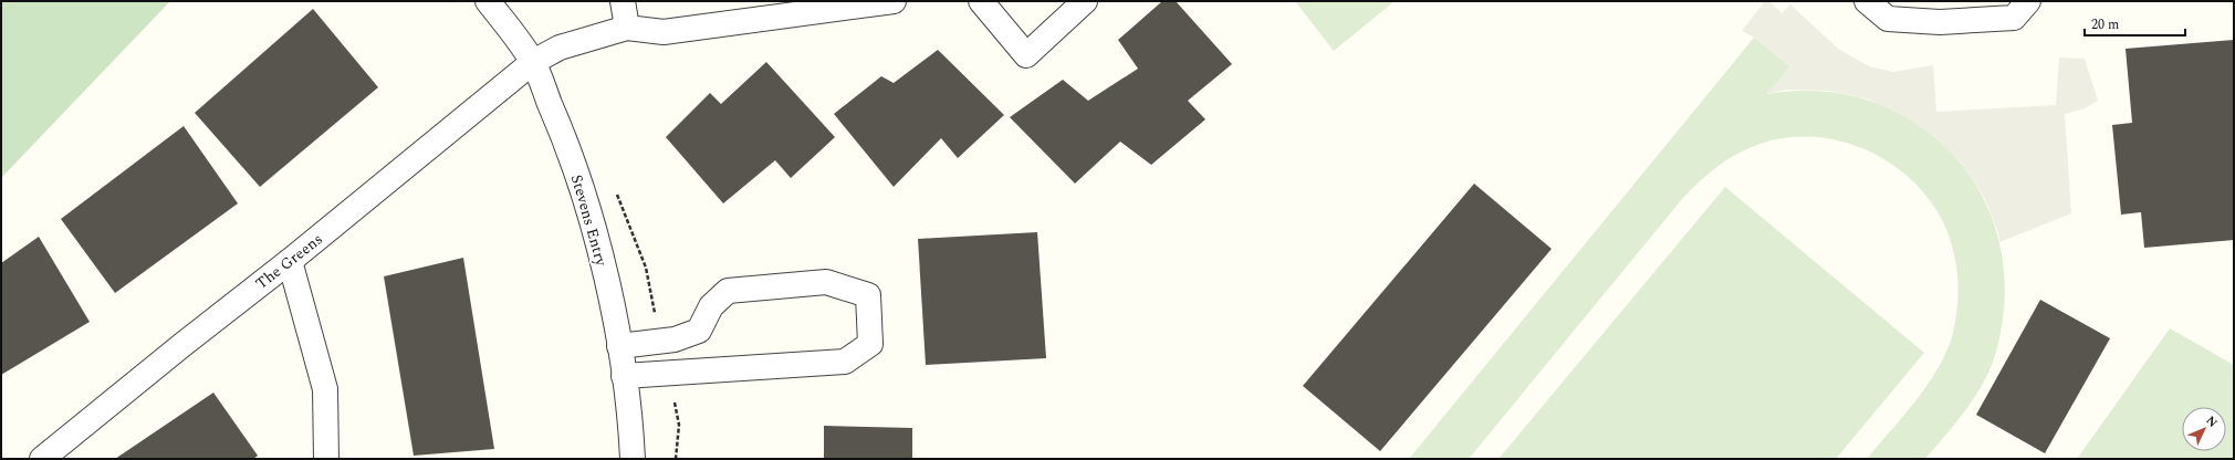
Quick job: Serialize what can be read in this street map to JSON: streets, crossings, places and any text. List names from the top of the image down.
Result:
{
  "streets": {
    "street": ["Stevens Entry", "The Greens"]
  },
  "crossings": [
    ["Stevens Entry", "The Greens"]
  ],
  "scale_bar": "20 m",
  "north": "top right"
}
